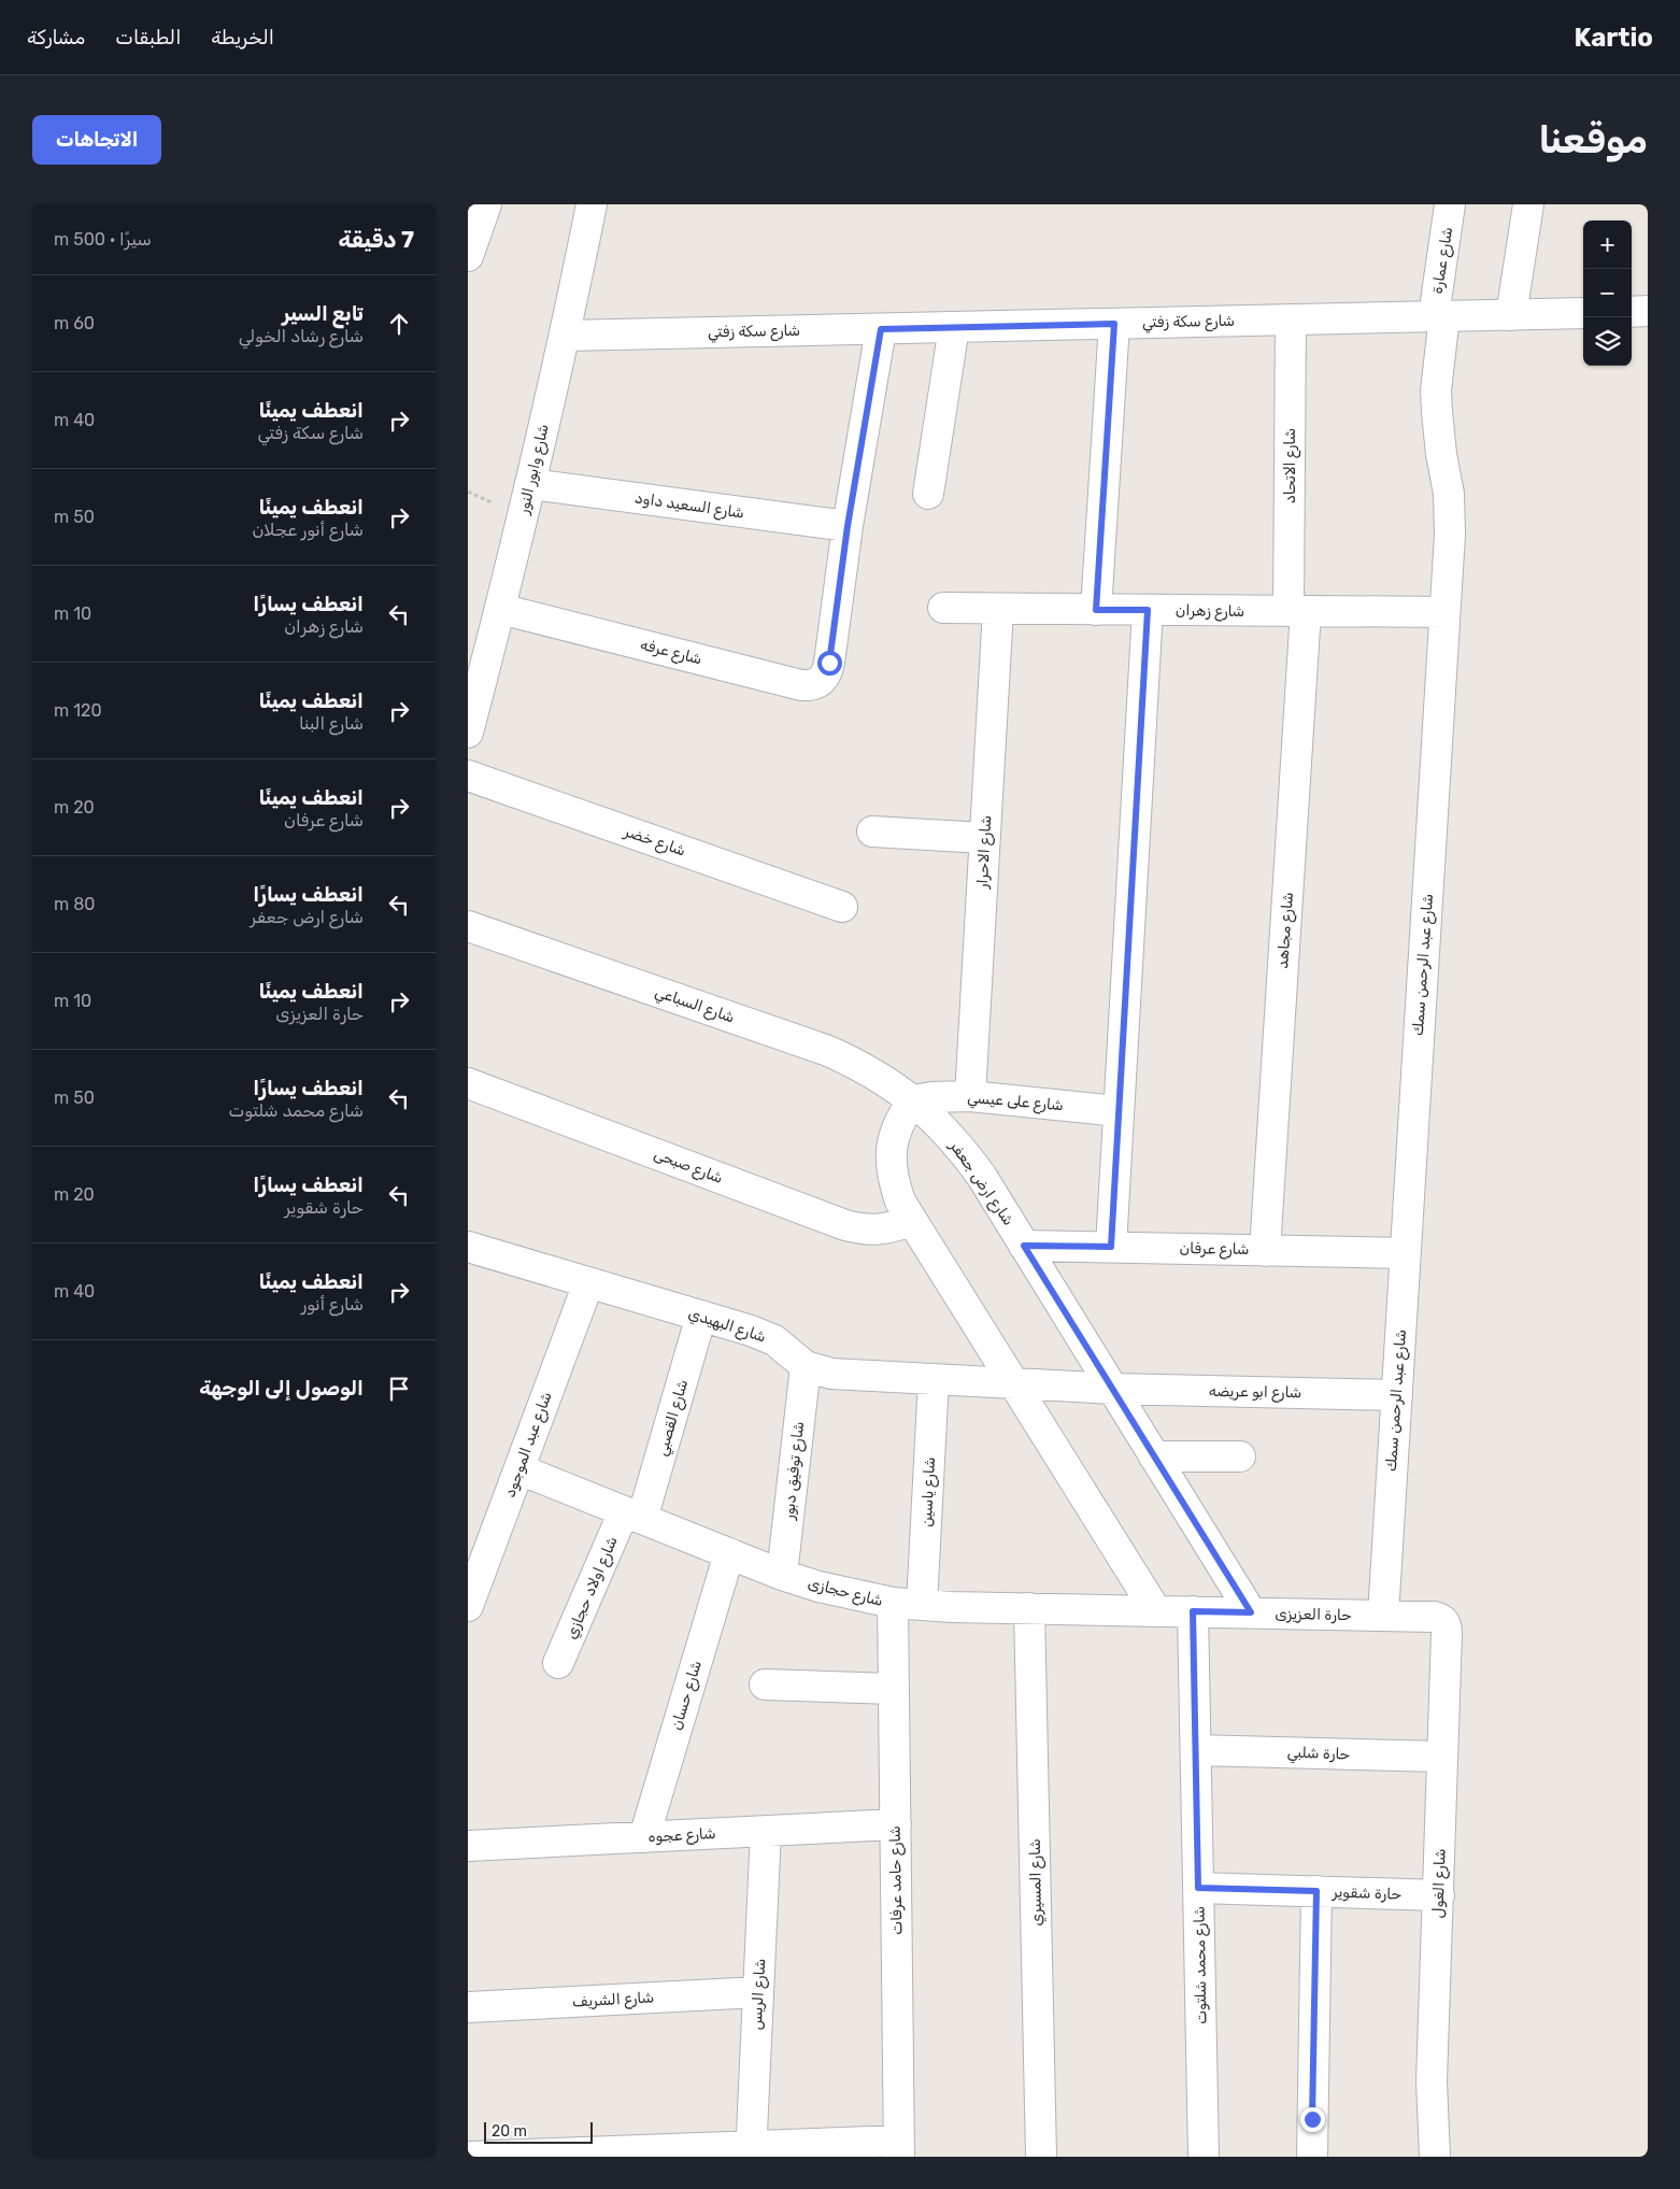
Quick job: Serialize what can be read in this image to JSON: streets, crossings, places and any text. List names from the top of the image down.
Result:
{
  "streets": {
    "street": [
      "شارع عمارة",
      "شارع سكة زفتي",
      "شارع الاتحاد",
      "شارع وابور النور",
      "شارع السعيد داود",
      "شارع زهران",
      "شارع عرفه",
      "شارع خضر",
      "شارع الاحرار",
      "شارع مجاهد",
      "شارع عبد الرحمن سمك",
      "شارع السباعي",
      "شارع على عيسي",
      "شارع صبحى",
      "شارع ارض جعفر",
      "شارع عرفان",
      "شارع البهيدي",
      "شارع ابو عريضه",
      "شارع القصبي",
      "شارع عبد الموجود",
      "شارع توفيق دبور",
      "شارع ياسين",
      "شارع اولاد حجازي",
      "شارع حجازى",
      "حارة العزيزى",
      "شارع حسان",
      "حارة شلبي",
      "شارع عجوه",
      "شارع حامد عرفات",
      "شارع المسيري",
      "شارع الغول",
      "حارة شقوير",
      "شارع محمد شلتوت",
      "شارع الريس",
      "شارع الشريف"
    ]
  },
  "crossings": [
    ["شارع عمارة", "شارع سكة زفتي"],
    ["شارع عمارة", "شارع عبد الرحمن سمك"],
    ["شارع سكة زفتي", "شارع الاتحاد"],
    ["شارع سكة زفتي", "شارع وابور النور"],
    ["شارع سكة زفتي", "شارع عبد الرحمن سمك"],
    ["شارع الاتحاد", "شارع زهران"],
    ["شارع الاتحاد", "شارع مجاهد"],
    ["شارع وابور النور", "شارع السعيد داود"],
    ["شارع وابور النور", "شارع عرفه"],
    ["شارع السعيد داود", "شارع عرفه"],
    ["شارع زهران", "شارع الاحرار"],
    ["شارع زهران", "شارع مجاهد"],
    ["شارع زهران", "شارع عبد الرحمن سمك"],
    ["شارع الاحرار", "شارع على عيسي"],
    ["شارع مجاهد", "شارع عرفان"],
    ["شارع عبد الرحمن سمك", "شارع عرفان"],
    ["شارع عبد الرحمن سمك", "شارع ابو عريضه"],
    ["شارع عبد الرحمن سمك", "حارة العزيزى"],
    ["شارع السباعي", "شارع على عيسي"],
    ["شارع السباعي", "شارع ارض جعفر"],
    ["شارع على عيسي", "شارع ارض جعفر"],
    ["شارع ارض جعفر", "شارع عرفان"],
    ["شارع ارض جعفر", "شارع البهيدي"],
    ["شارع ارض جعفر", "شارع ابو عريضه"],
    ["شارع ارض جعفر", "حارة العزيزى"],
    ["شارع البهيدي", "شارع ابو عريضه"],
    ["شارع البهيدي", "شارع القصبي"],
    ["شارع البهيدي", "شارع عبد الموجود"],
    ["شارع البهيدي", "شارع توفيق دبور"],
    ["شارع البهيدي", "شارع ياسين"],
    ["شارع القصبي", "شارع اولاد حجازي"],
    ["شارع القصبي", "شارع حجازى"],
    ["شارع عبد الموجود", "شارع حجازى"],
    ["شارع توفيق دبور", "شارع حجازى"],
    ["شارع ياسين", "شارع حجازى"],
    ["شارع اولاد حجازي", "شارع حجازى"],
    ["شارع حجازى", "حارة العزيزى"],
    ["شارع حجازى", "شارع حسان"],
    ["شارع حجازى", "شارع حامد عرفات"],
    ["شارع حجازى", "شارع المسيري"],
    ["شارع حجازى", "شارع محمد شلتوت"],
    ["حارة العزيزى", "شارع الغول"],
    ["حارة العزيزى", "شارع محمد شلتوت"],
    ["شارع حسان", "شارع عجوه"],
    ["حارة شلبي", "شارع الغول"],
    ["حارة شلبي", "شارع محمد شلتوت"],
    ["شارع عجوه", "شارع حامد عرفات"],
    ["شارع عجوه", "شارع الريس"],
    ["شارع الغول", "حارة شقوير"],
    ["حارة شقوير", "شارع محمد شلتوت"],
    ["شارع الريس", "شارع الشريف"]
  ],
  "scale_bar": "20 m",
  "page": {
    "header": "Kartio",
    "nav": ["الخريطة", "الطبقات", "مشاركة"],
    "buttons": "الاتجاهات",
    "title": "موقعنا",
    "heading": ["7 دقيقة", "سيرًا · 500 m"],
    "map_buttons": ["+", "−"],
    "list": [
      ["تابع السير", "شارع رشاد الخولي", "60 m"],
      ["انعطف يمينًا", "شارع سكة زفتي", "40 m"],
      ["انعطف يمينًا", "شارع أنور عجلان", "50 m"],
      ["انعطف يسارًا", "شارع زهران", "10 m"],
      ["انعطف يمينًا", "شارع البنا", "120 m"],
      ["انعطف يمينًا", "شارع عرفان", "20 m"],
      ["انعطف يسارًا", "شارع ارض جعفر", "80 m"],
      ["انعطف يمينًا", "حارة العزيزى", "10 m"],
      ["انعطف يسارًا", "شارع محمد شلتوت", "50 m"],
      ["انعطف يسارًا", "حارة شقوير", "20 m"],
      ["انعطف يمينًا", "شارع أنور", "40 m"],
      "الوصول إلى الوجهة"
    ],
    "scale": "20 m"
  }
}
